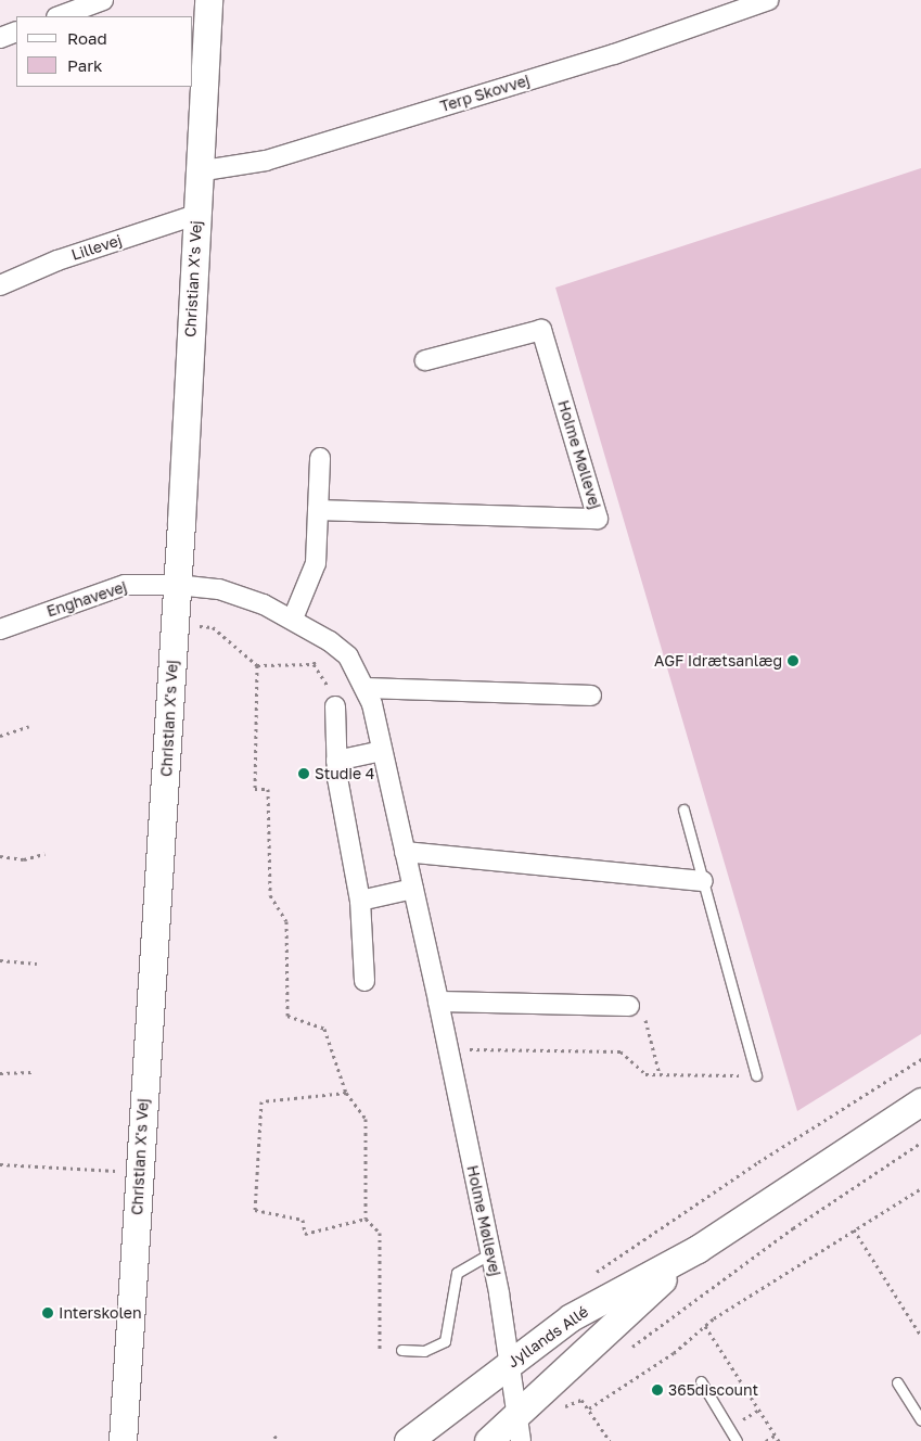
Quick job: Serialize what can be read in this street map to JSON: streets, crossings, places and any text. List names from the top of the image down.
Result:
{
  "streets": {
    "street": [
      "Terp Skovvej",
      "Lillevej",
      "Christian X's Vej",
      "Holme Møllevej",
      "Enghavevej",
      "Jyllands Allé"
    ]
  },
  "crossings": [
    ["Terp Skovvej", "Christian X's Vej"],
    ["Lillevej", "Christian X's Vej"],
    ["Christian X's Vej", "Holme Møllevej"],
    ["Christian X's Vej", "Enghavevej"],
    ["Holme Møllevej", "Enghavevej"],
    ["Holme Møllevej", "Jyllands Allé"]
  ],
  "places": [
    "AGF Idrætsanlæg",
    "Studie 4",
    "Interskolen",
    "365discount"
  ],
  "legend": ["Road", "Park"]
}
